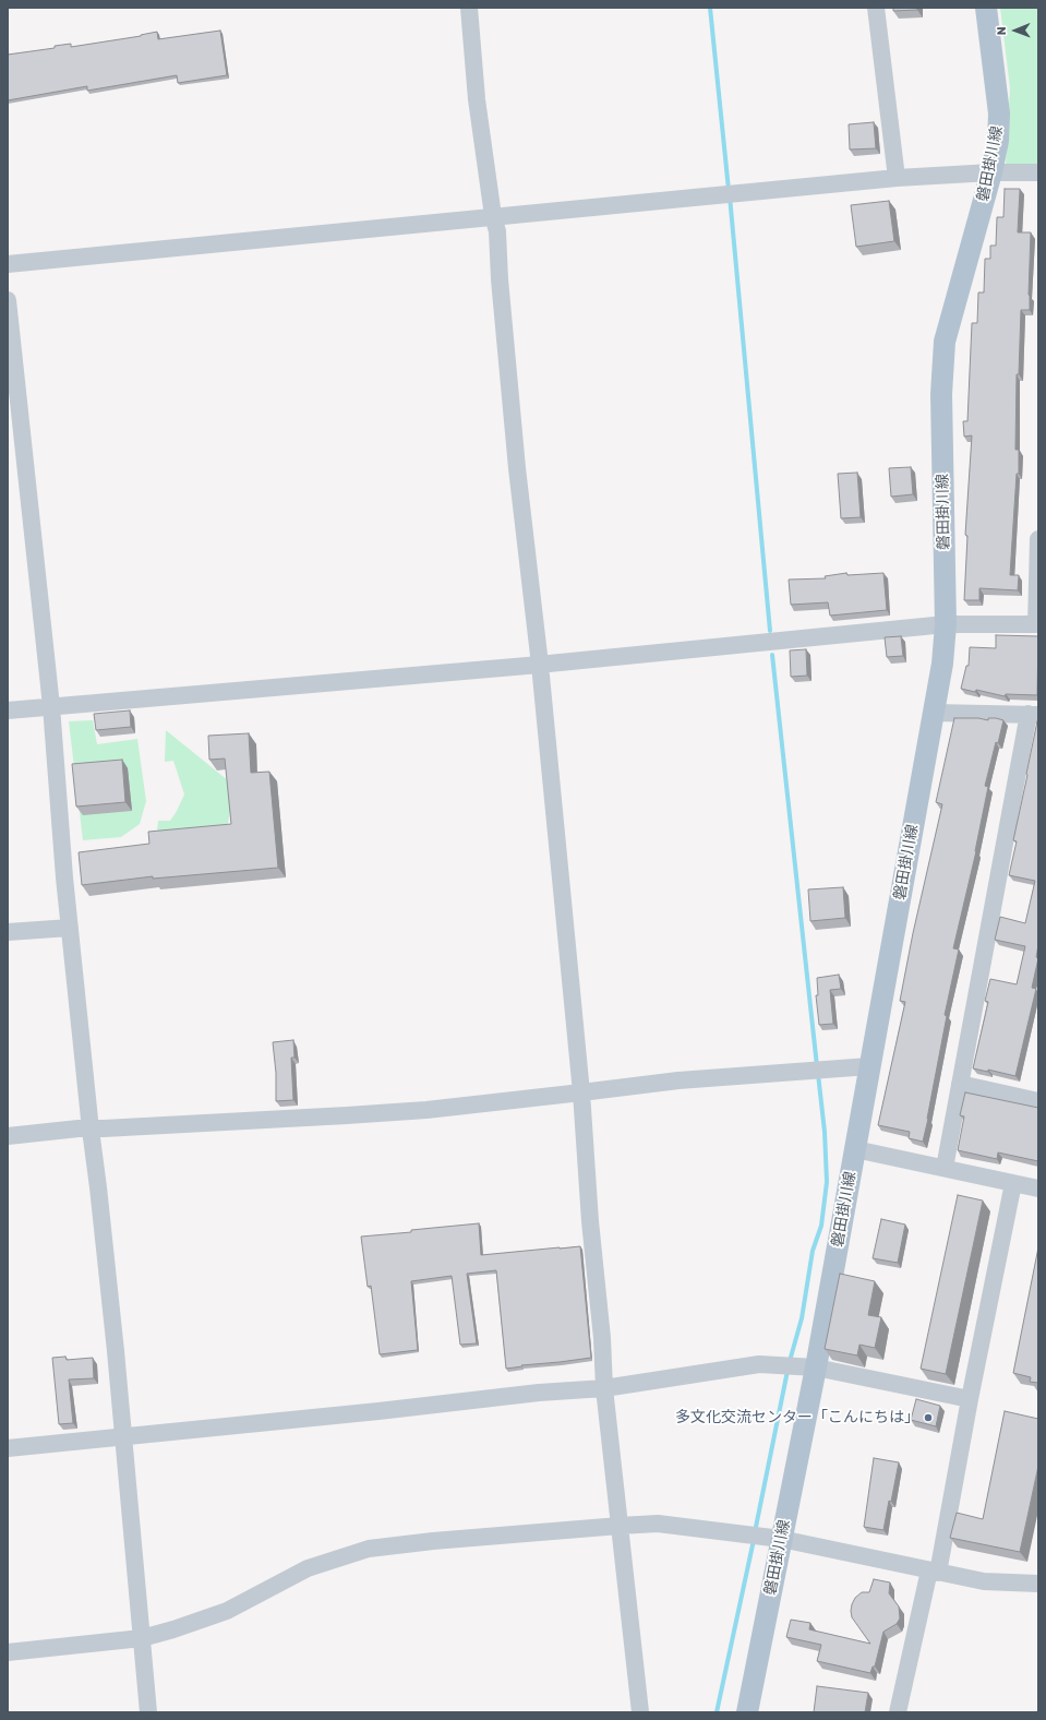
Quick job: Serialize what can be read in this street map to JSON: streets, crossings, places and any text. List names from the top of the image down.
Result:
{
  "streets": {
    "main road": ["磐田掛川線"]
  },
  "places": ["多文化交流センター「こんにちは」"],
  "north": "left"
}
